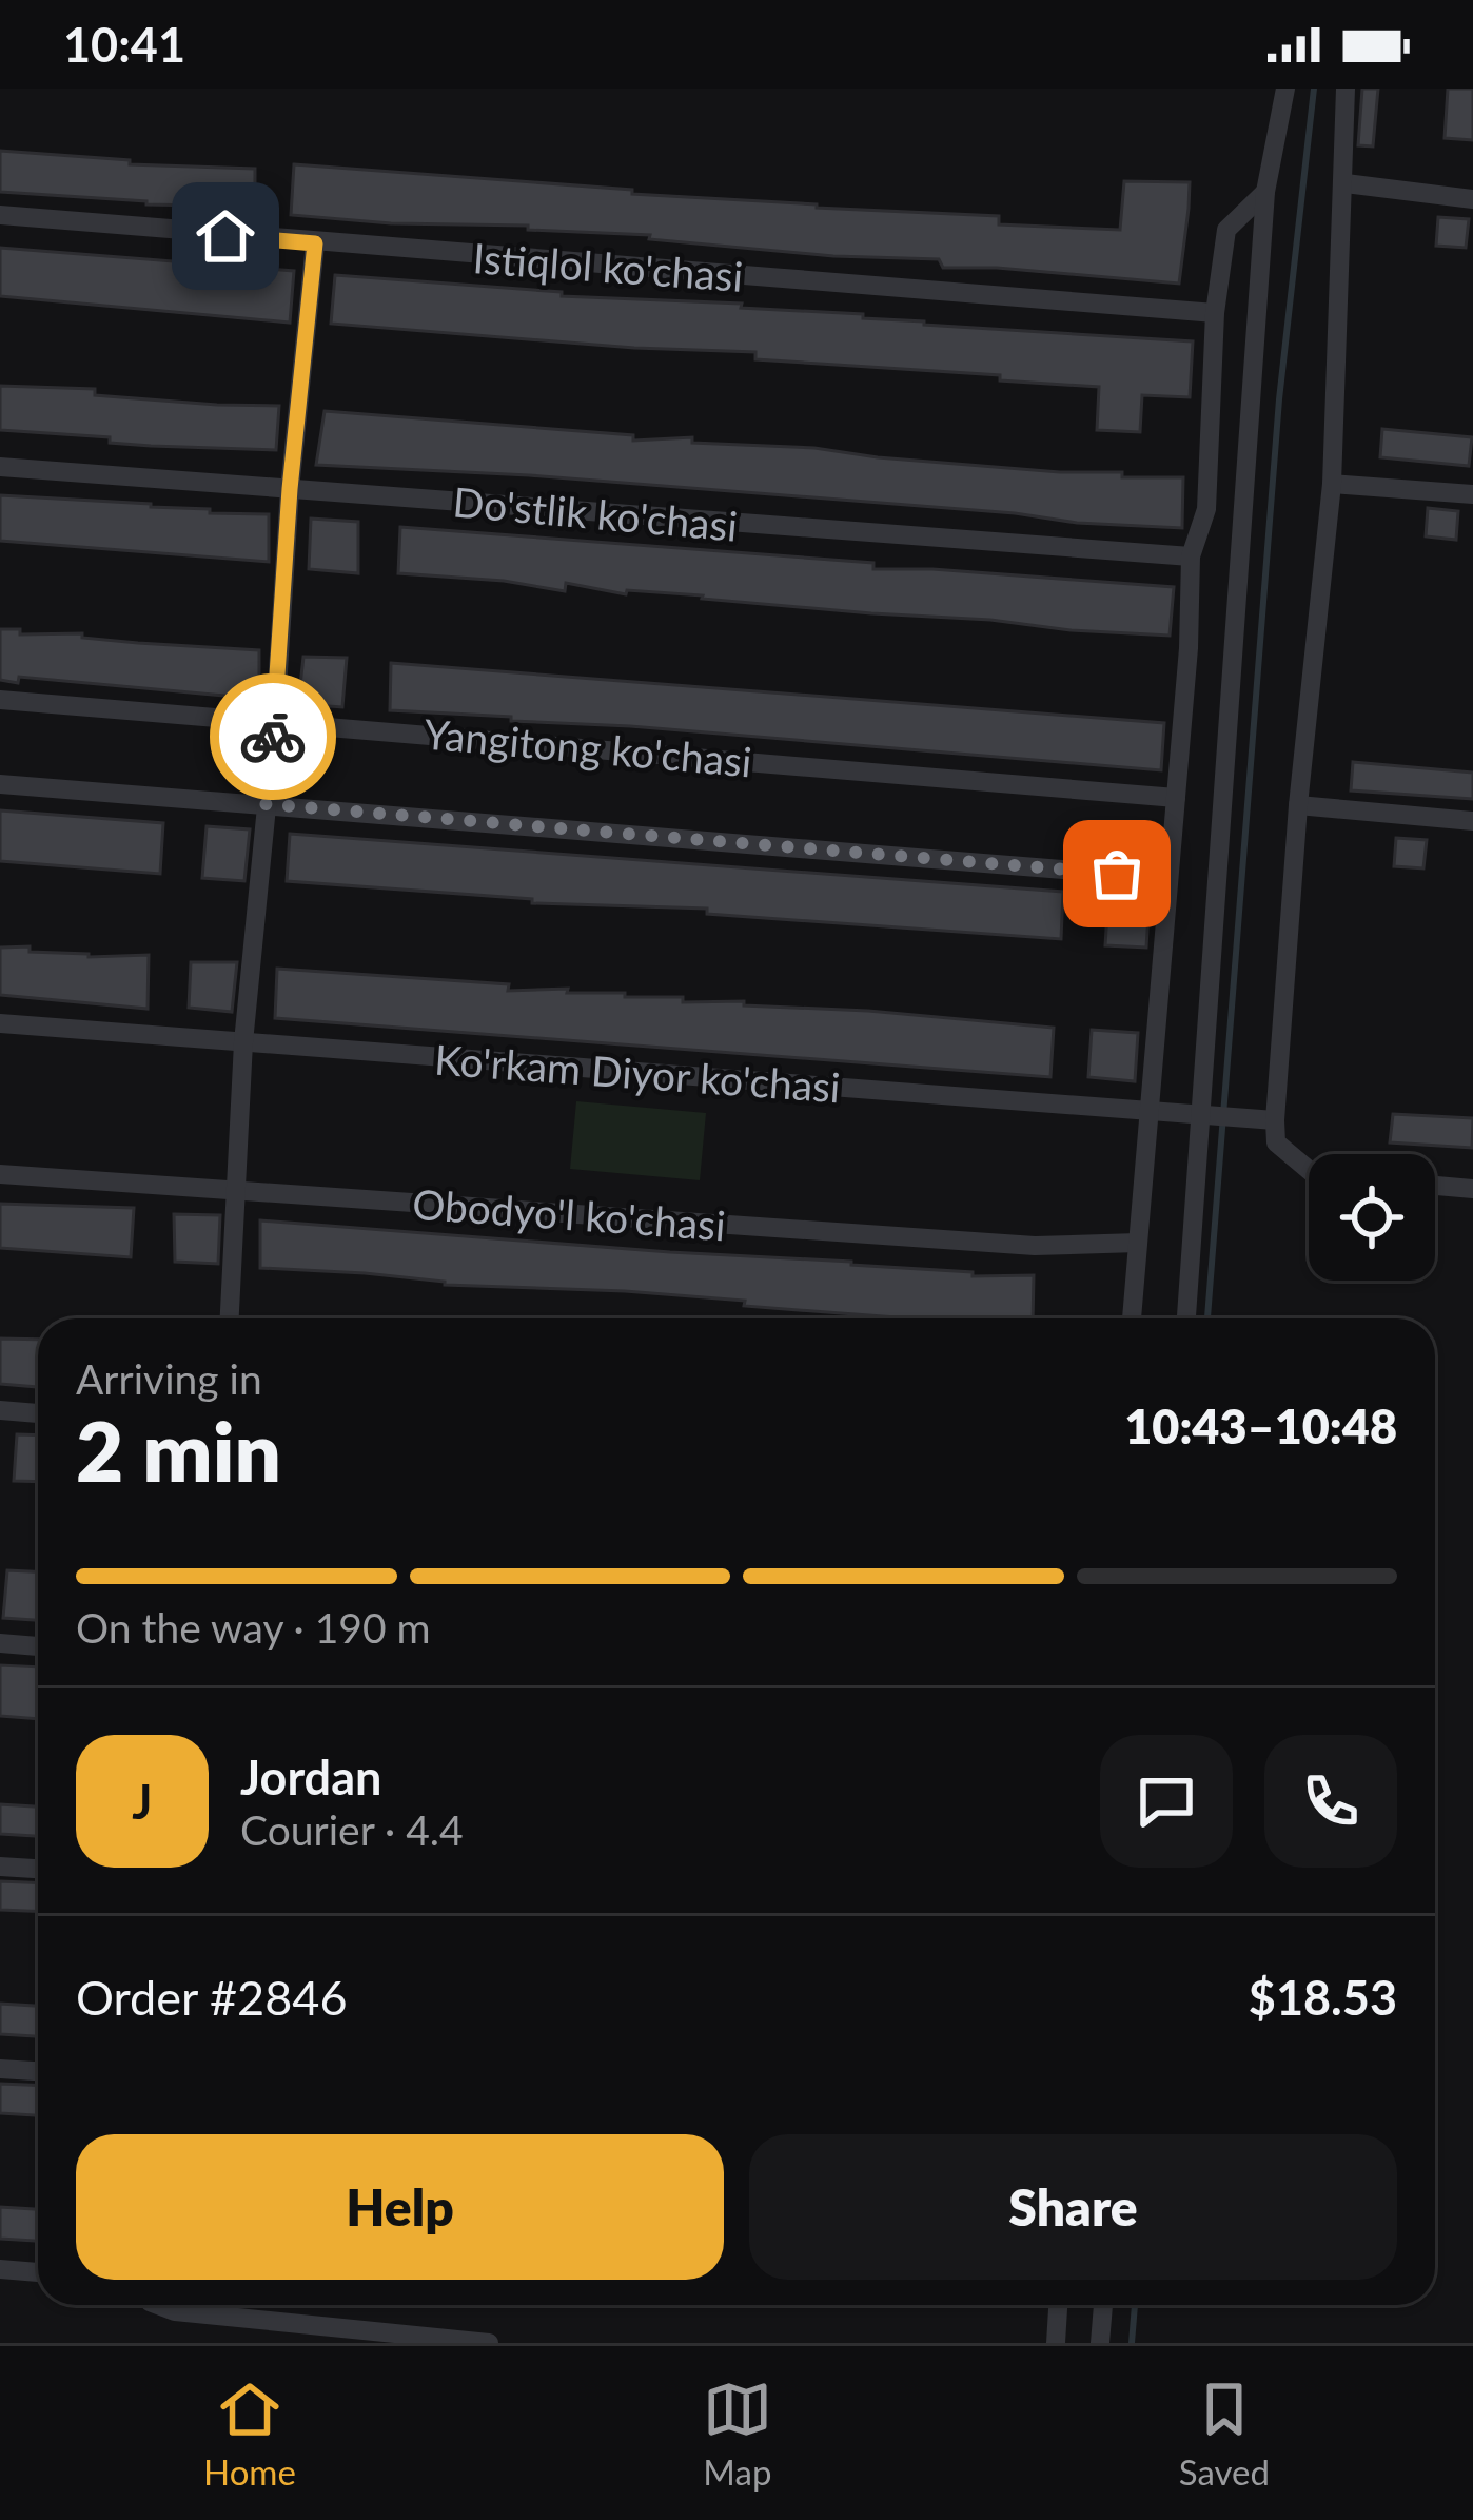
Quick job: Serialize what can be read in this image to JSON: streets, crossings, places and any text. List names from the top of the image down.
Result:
{
  "streets": {
    "street": [
      "Istiqlol ko'chasi",
      "Do'stlik ko'chasi",
      "Yangitong ko'chasi",
      "Ko'rkam Diyor ko'chasi",
      "Obodyo'l ko'chasi"
    ]
  },
  "page": {
    "status": "10:41",
    "heading": ["2 min", "Arriving in", "10:43–10:48"],
    "panel": [
      "Jordan",
      "Courier · 4.4",
      "Order #2846",
      "$18.53"
    ],
    "bar": "On the way · 190 m",
    "round": "J",
    "buttons": ["Help", "Share"],
    "tabs": ["Home", "Map", "Saved"]
  }
}
